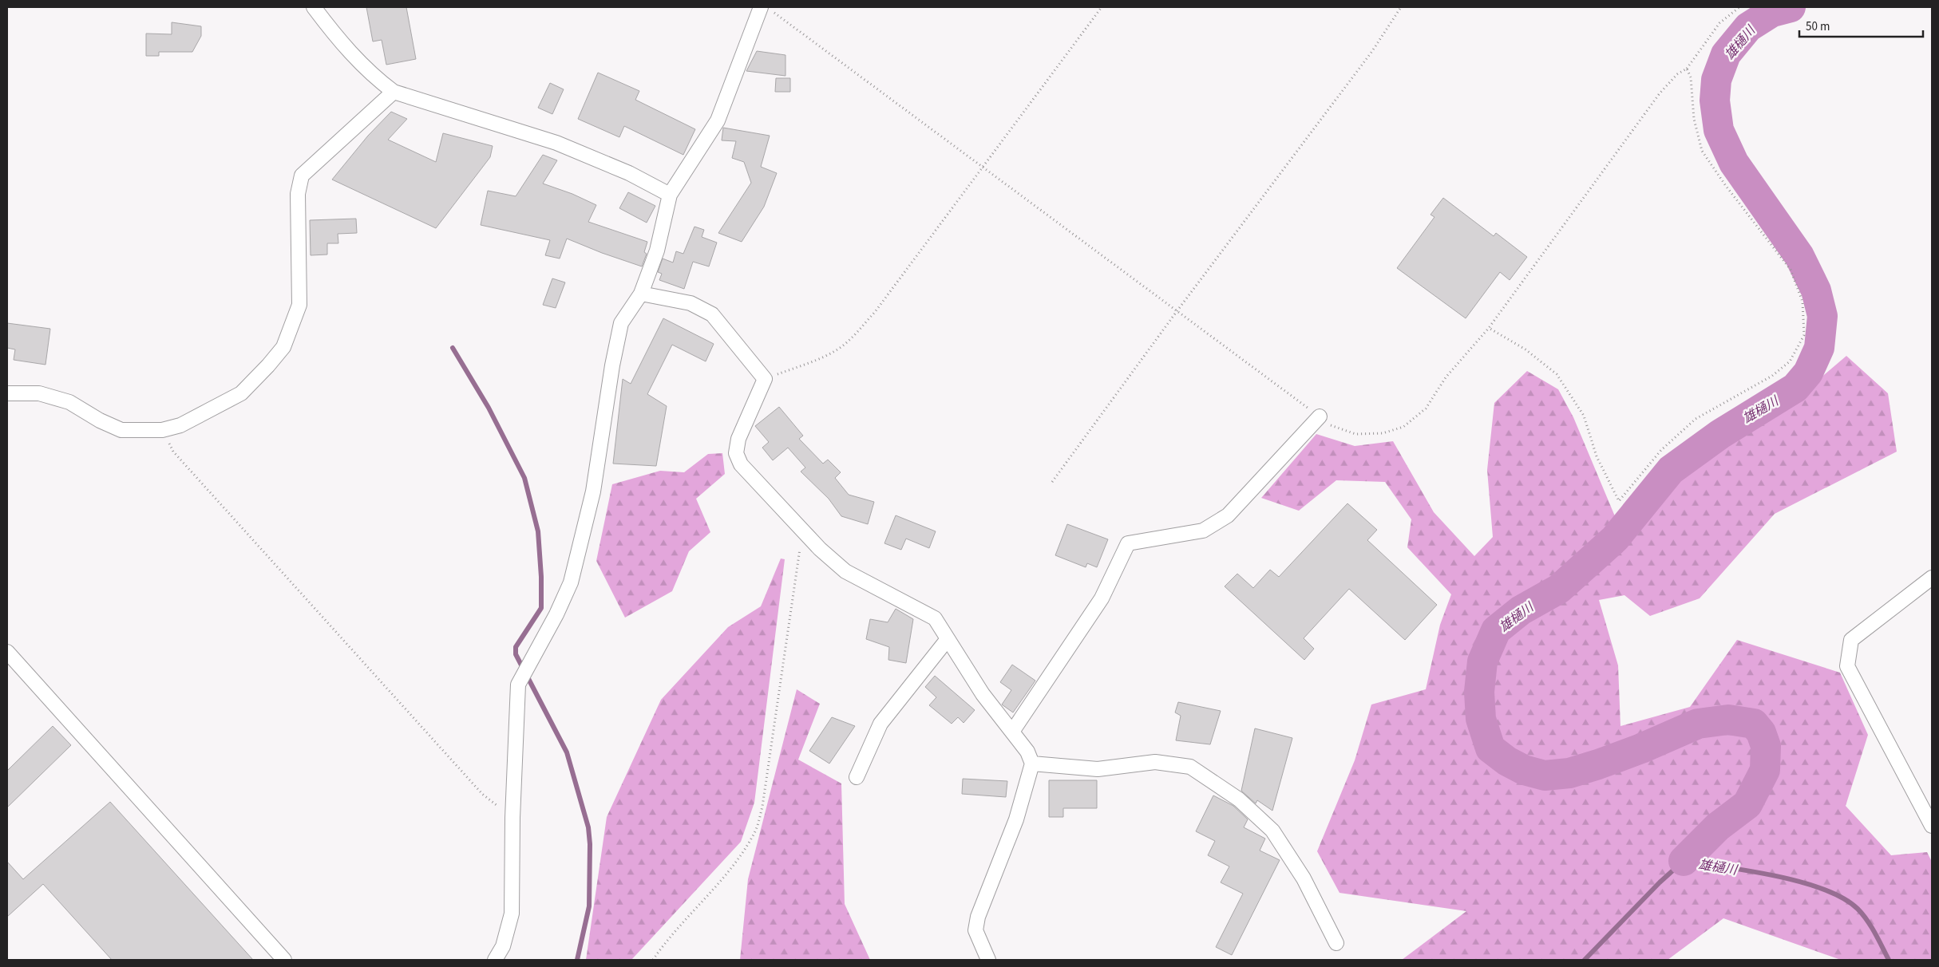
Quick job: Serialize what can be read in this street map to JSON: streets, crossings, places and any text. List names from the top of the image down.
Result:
{
  "water": ["雄樋川"],
  "scale_bar": "50 m"
}
